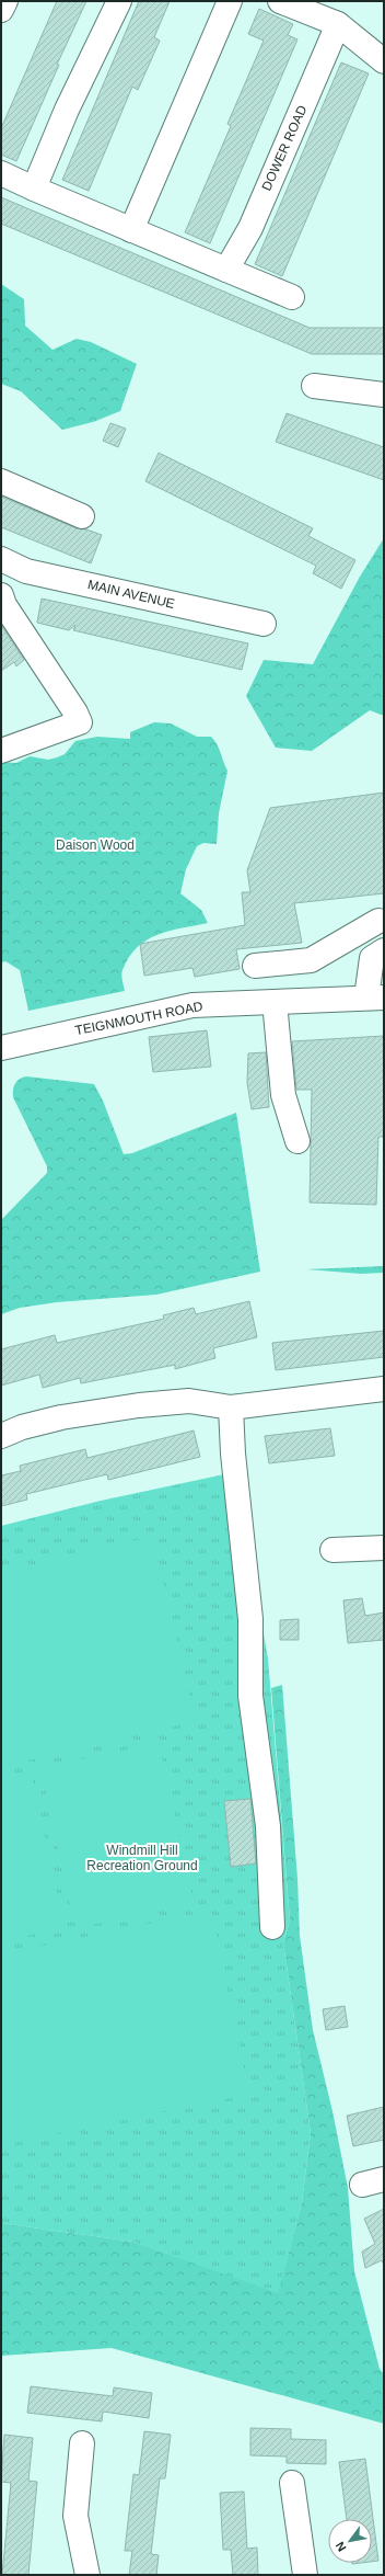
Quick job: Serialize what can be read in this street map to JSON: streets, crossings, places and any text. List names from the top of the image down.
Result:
{
  "streets": {
    "street": ["DOWER ROAD", "MAIN AVENUE", "TEIGNMOUTH ROAD"]
  },
  "parks": ["Daison Wood", "Windmill Hill Recreation Ground"],
  "north": "bottom left"
}
